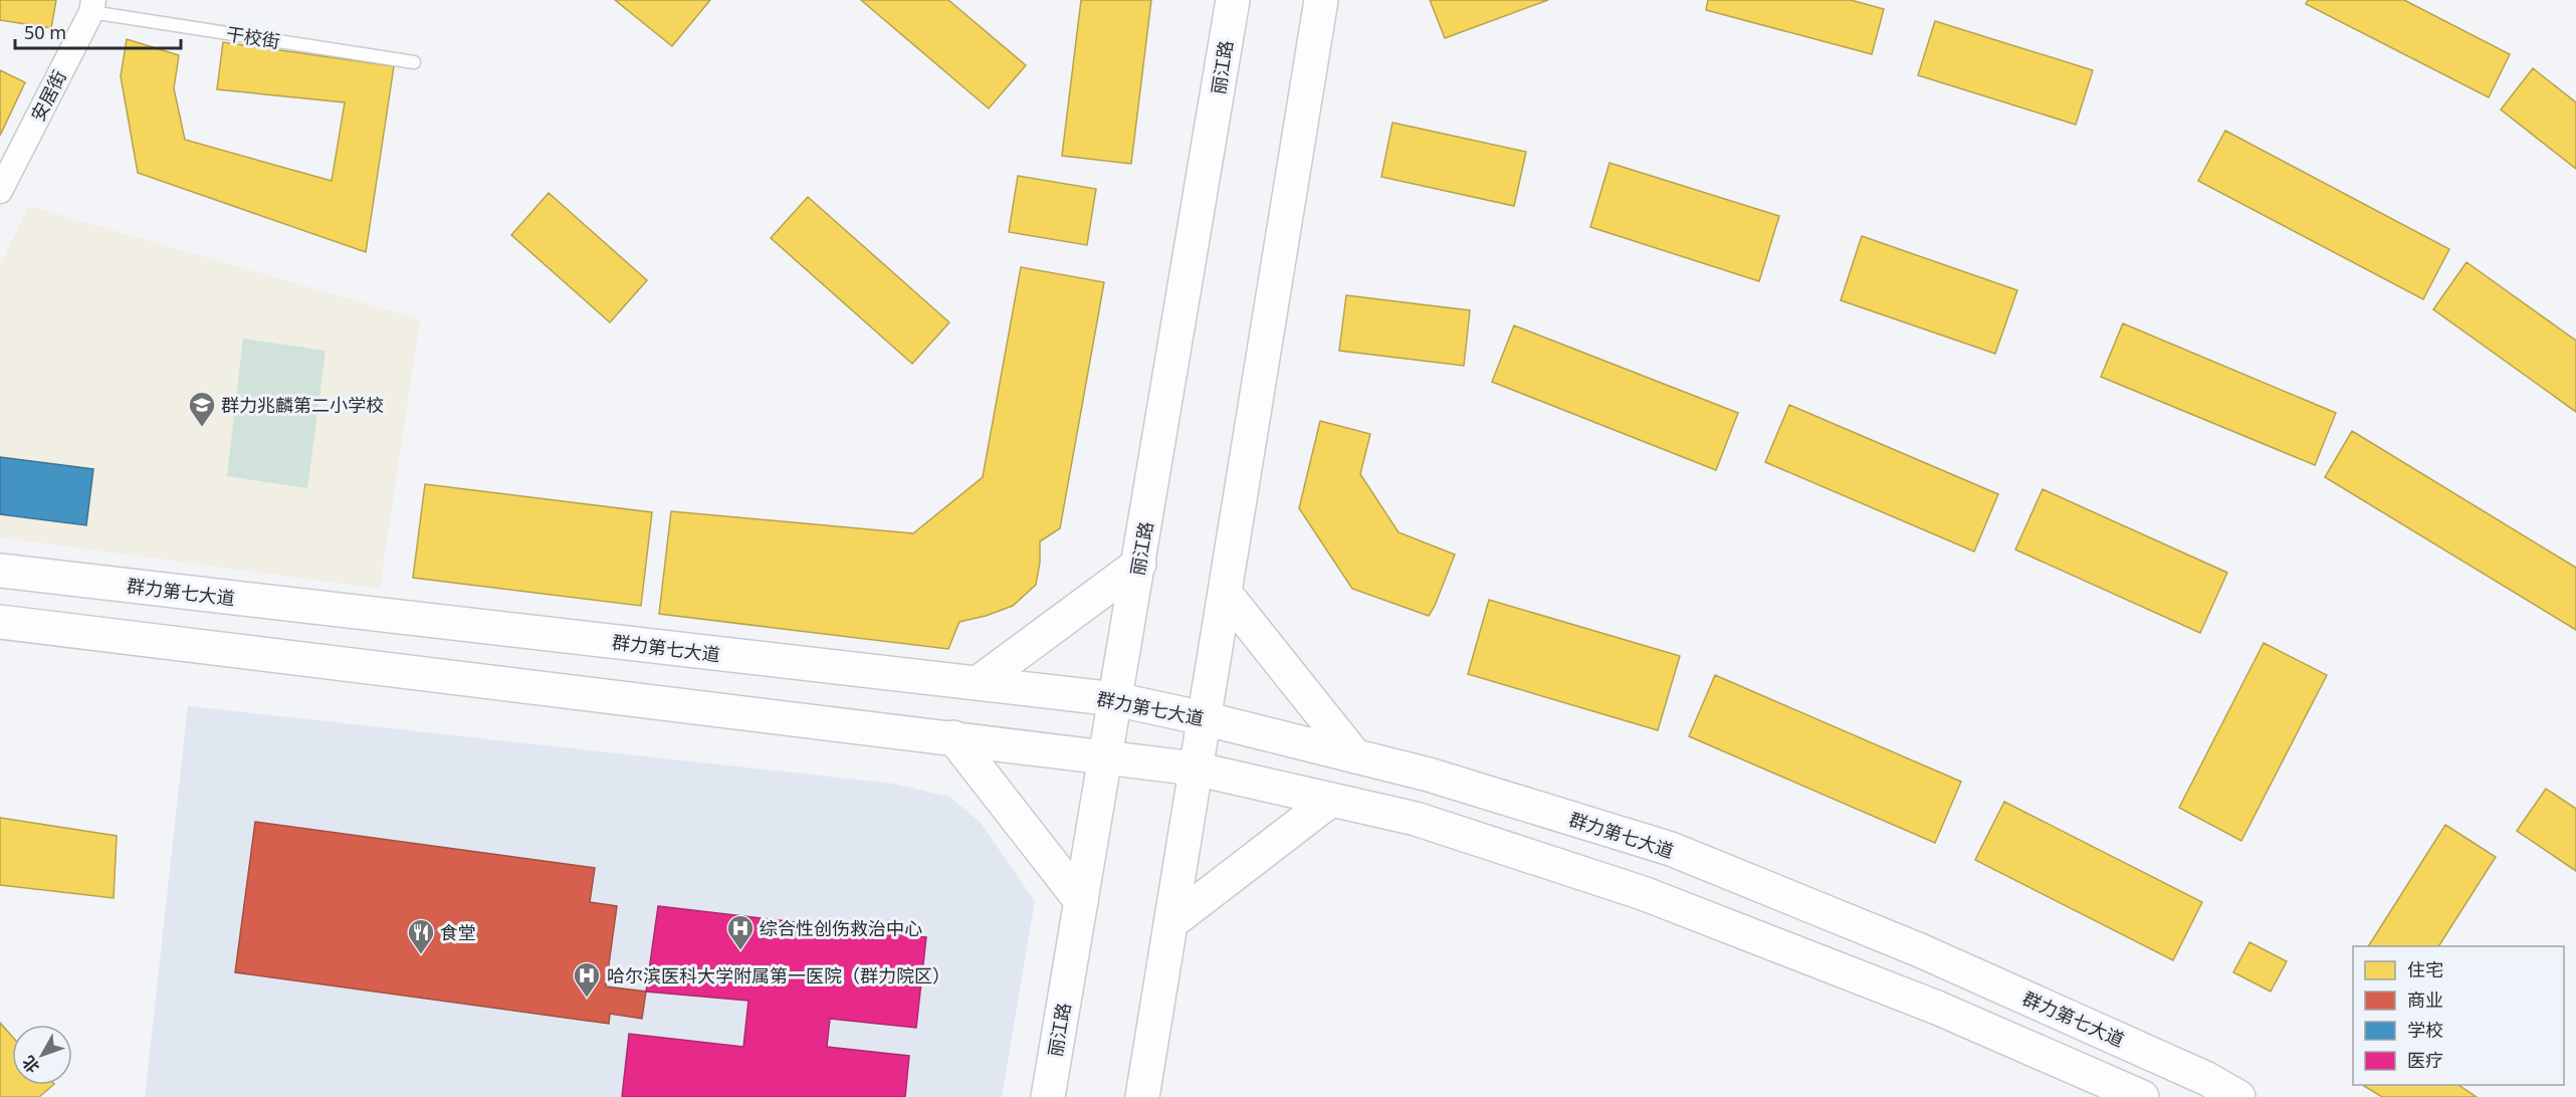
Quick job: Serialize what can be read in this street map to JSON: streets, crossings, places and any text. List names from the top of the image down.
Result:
{
  "streets": {
    "main road": ["丽江路", "群力第七大道"],
    "street": ["安居街"],
    "lane": ["干校街"]
  },
  "crossings": [
    ["干校街", "安居街"],
    ["丽江路", "群力第七大道"]
  ],
  "places": {
    "school or university": ["群力兆麟第二小学校"],
    "hospital": ["综合性创伤救治中心", "哈尔滨医科大学附属第一医院（群力院区）"],
    "restaurant": ["食堂"]
  },
  "legend": [
    "住宅",
    "商业",
    "学校",
    "医疗"
  ],
  "scale_bar": "50 m",
  "north": "bottom left"
}
